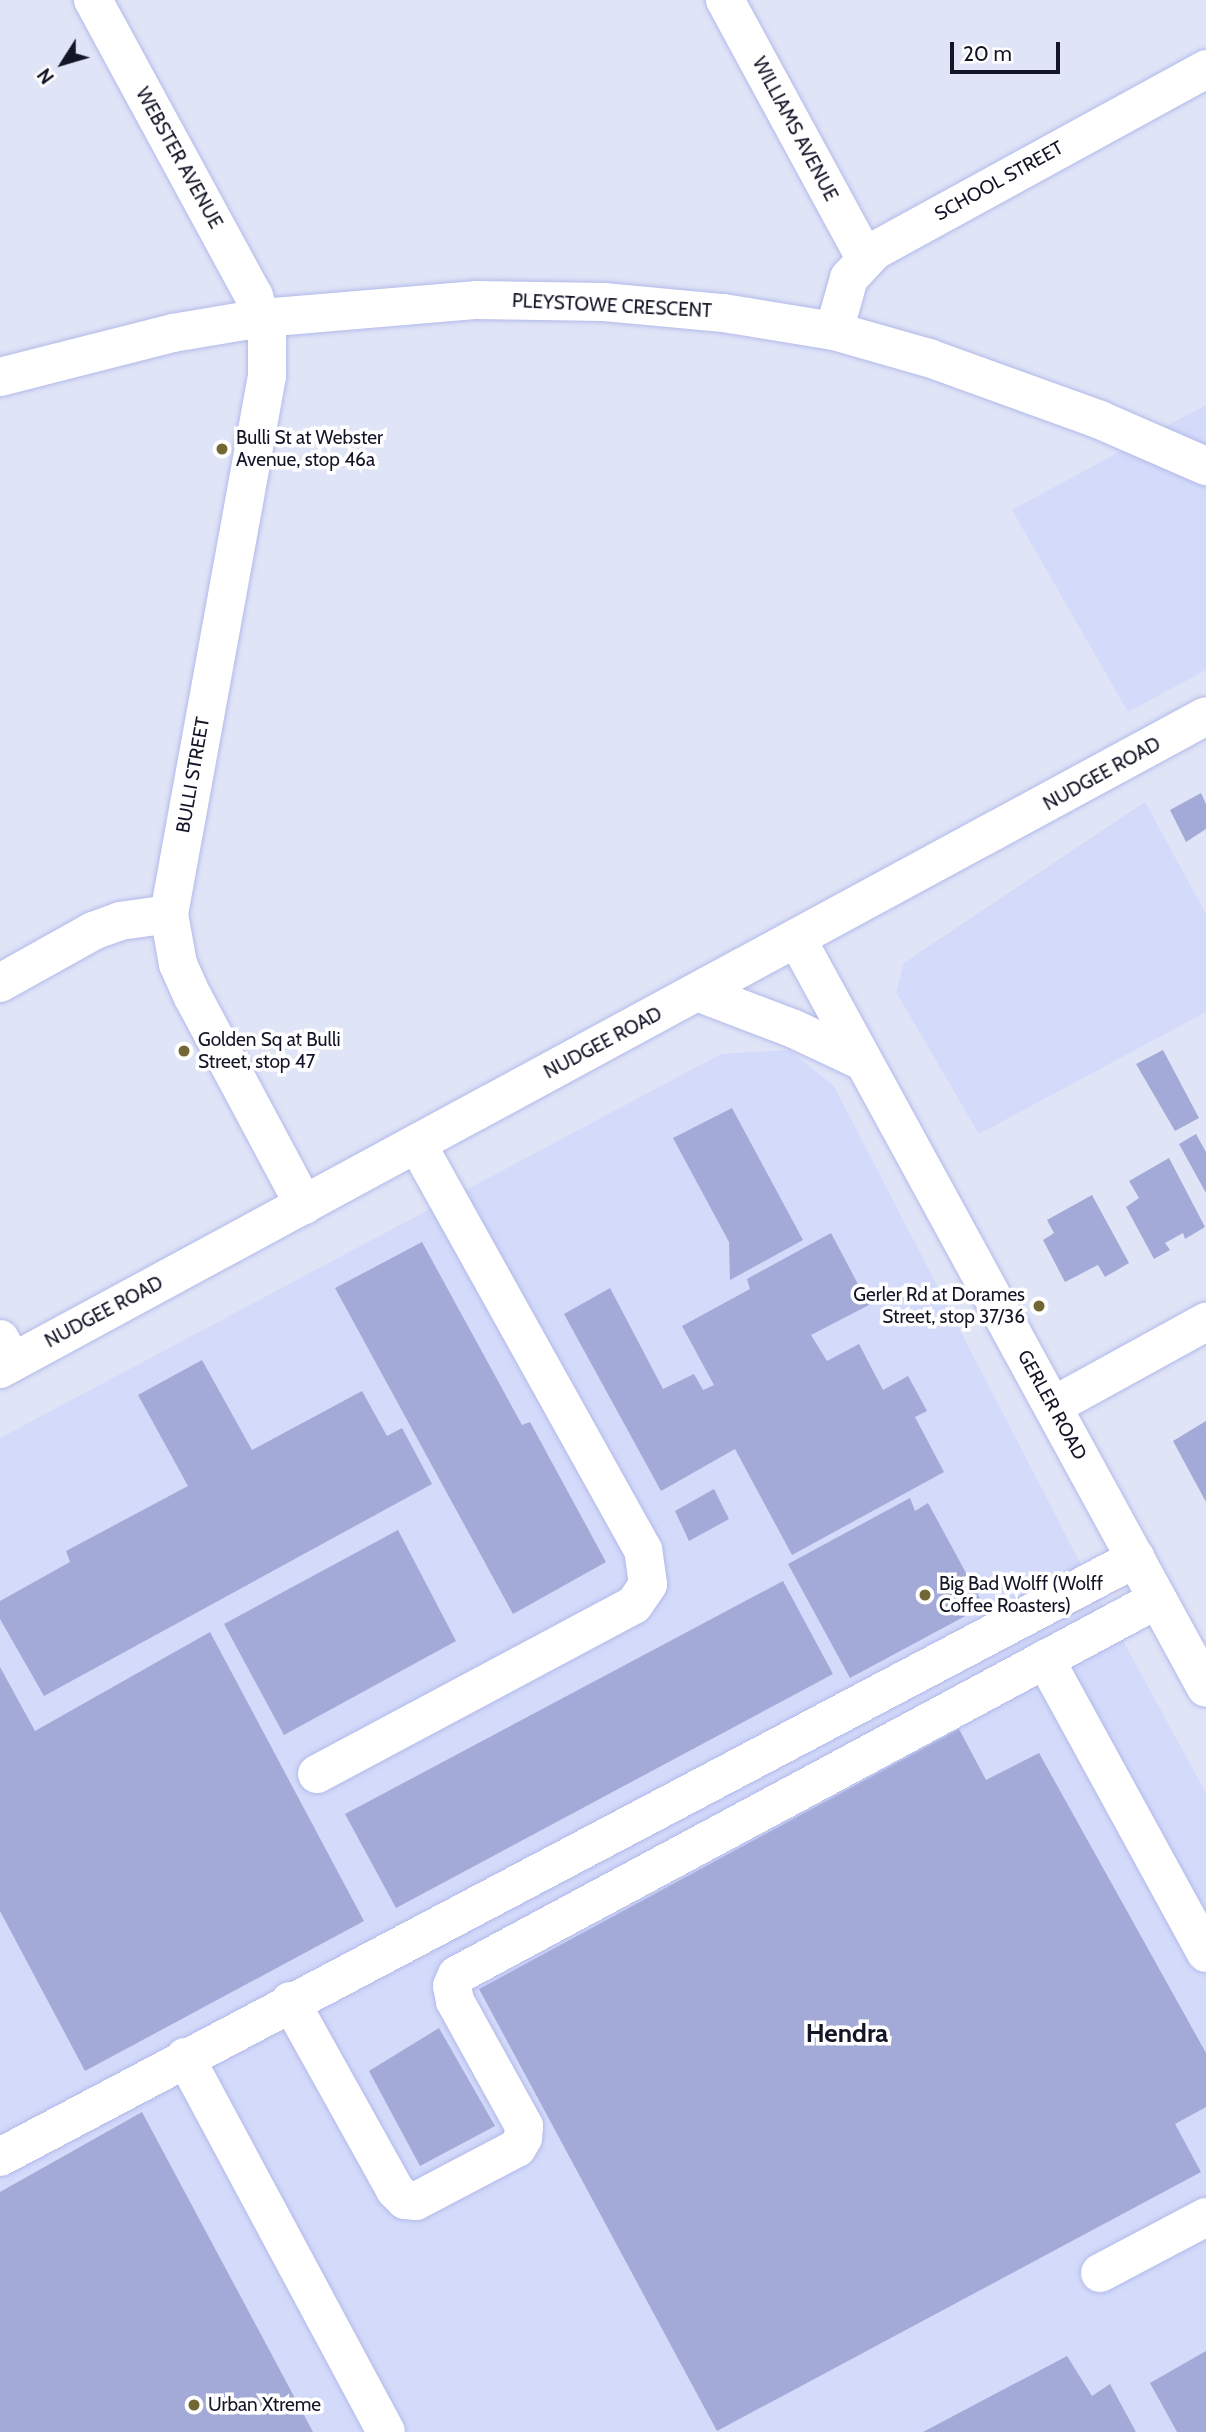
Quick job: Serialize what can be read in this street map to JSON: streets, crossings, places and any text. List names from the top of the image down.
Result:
{
  "streets": {
    "street": [
      "WILLIAMS AVENUE",
      "WEBSTER AVENUE",
      "SCHOOL STREET",
      "PLEYSTOWE CRESCENT",
      "NUDGEE ROAD",
      "BULLI STREET",
      "GERLER ROAD"
    ]
  },
  "crossings": [
    ["WILLIAMS AVENUE", "SCHOOL STREET"],
    ["WEBSTER AVENUE", "PLEYSTOWE CRESCENT"],
    ["WEBSTER AVENUE", "BULLI STREET"],
    ["SCHOOL STREET", "PLEYSTOWE CRESCENT"],
    ["PLEYSTOWE CRESCENT", "BULLI STREET"],
    ["NUDGEE ROAD", "BULLI STREET"],
    ["NUDGEE ROAD", "GERLER ROAD"]
  ],
  "districts": ["Hendra"],
  "places": [
    "Bulli St at Webster Avenue, stop 46a",
    "Golden Sq at Bulli Street, stop 47",
    "Gerler Rd at Dorames Street, stop 37/36",
    "Big Bad Wolff (Wolff Coffee Roasters)",
    "Urban Xtreme"
  ],
  "scale_bar": "20 m",
  "north": "bottom left"
}
